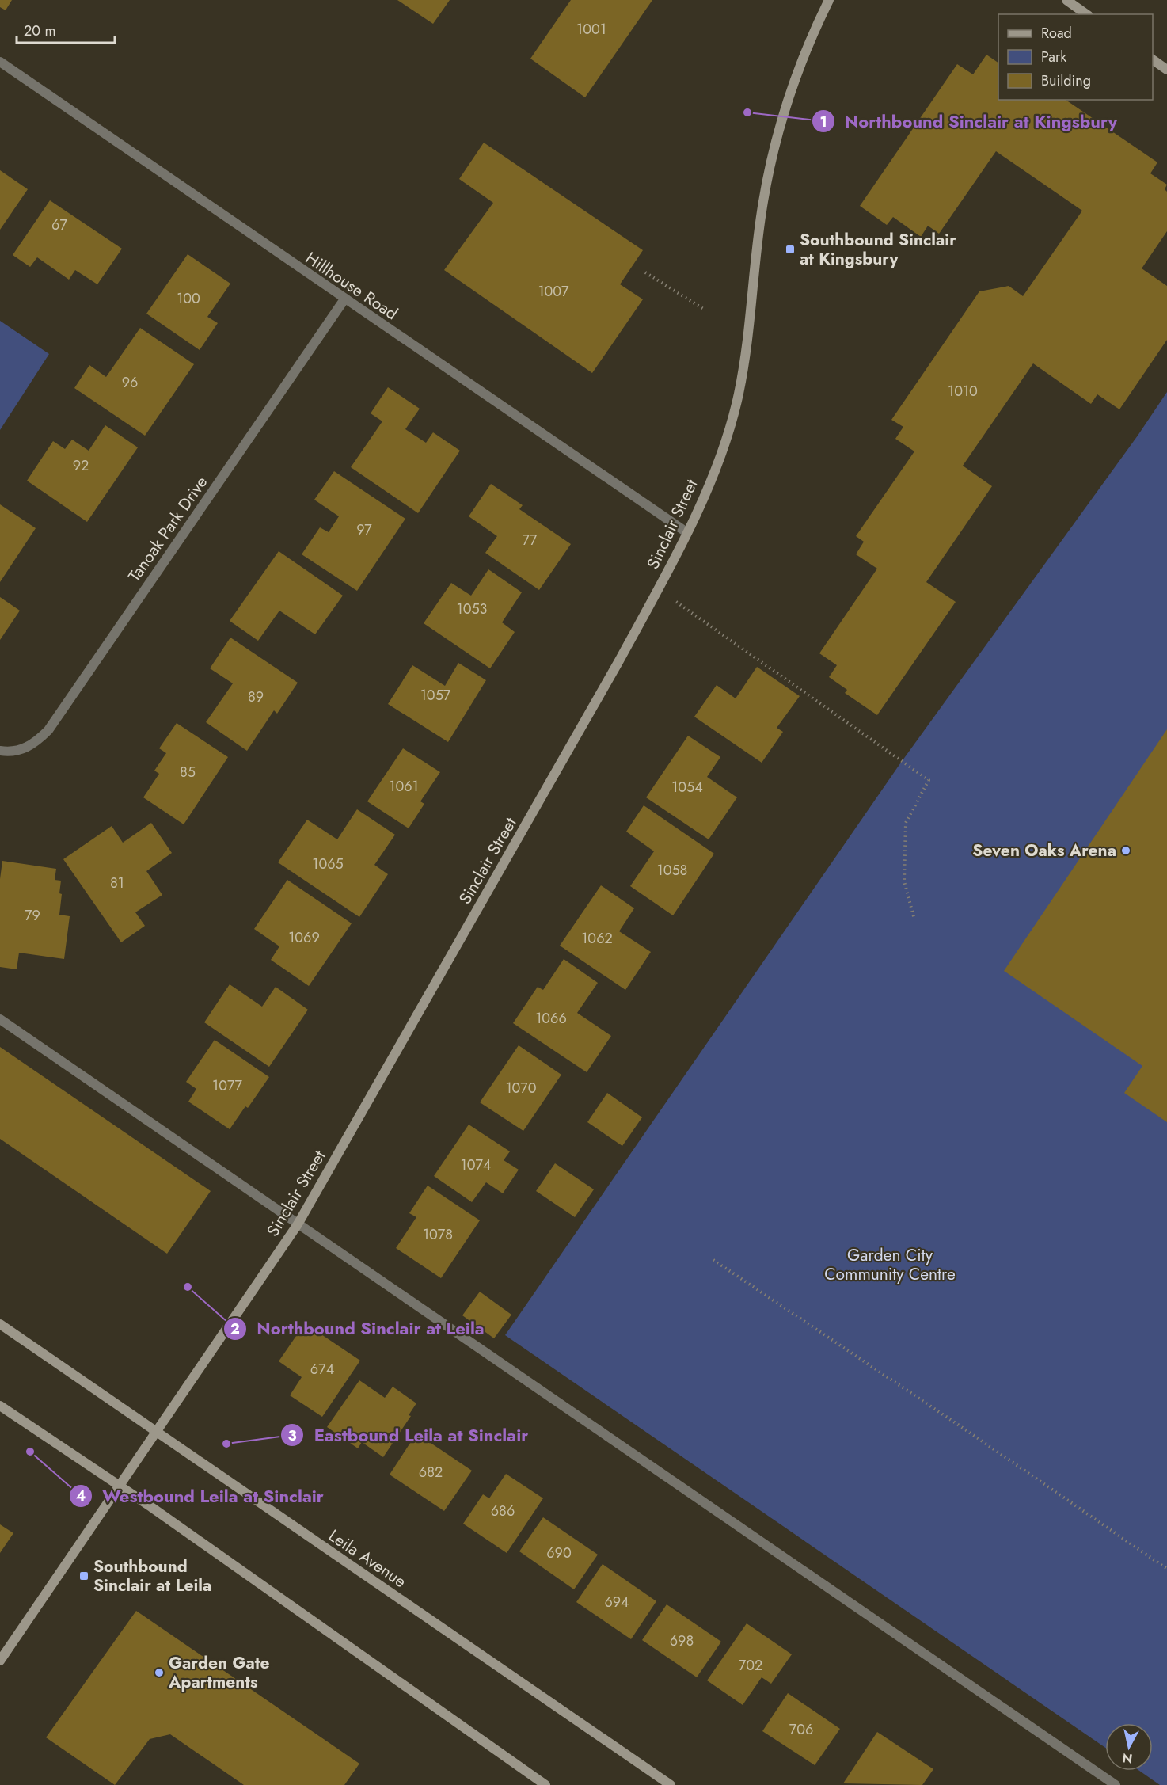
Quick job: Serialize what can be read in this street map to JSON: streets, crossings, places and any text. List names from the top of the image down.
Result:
{
  "streets": {
    "street": [
      "Hillhouse Road",
      "Sinclair Street",
      "Tanoak Park Drive",
      "Leila Avenue"
    ]
  },
  "crossings": [
    ["Hillhouse Road", "Sinclair Street"],
    ["Hillhouse Road", "Tanoak Park Drive"],
    ["Sinclair Street", "Leila Avenue"]
  ],
  "parks": ["Garden City Community Centre"],
  "places": {
    "other": [
      "Northbound Sinclair at Kingsbury",
      "Seven Oaks Arena",
      "Northbound Sinclair at Leila",
      "Eastbound Leila at Sinclair",
      "Westbound Leila at Sinclair",
      "Garden Gate Apartments"
    ],
    "transit": ["Southbound Sinclair at Kingsbury", "Southbound Sinclair at Leila"]
  },
  "house_numbers": [
    "1001",
    "67",
    "1007",
    "100",
    "96",
    "1010",
    "92",
    "97",
    "77",
    "1053",
    "1057",
    "89",
    "85",
    "1061",
    "1054",
    "1065",
    "1058",
    "81",
    "79",
    "1069",
    "1062",
    "1066",
    "1077",
    "1070",
    "1074",
    "1078",
    "674",
    "682",
    "686",
    "690",
    "694",
    "698",
    "702",
    "706"
  ],
  "legend": ["Road", "Park", "Building"],
  "scale_bar": "20 m",
  "north": "bottom"
}
